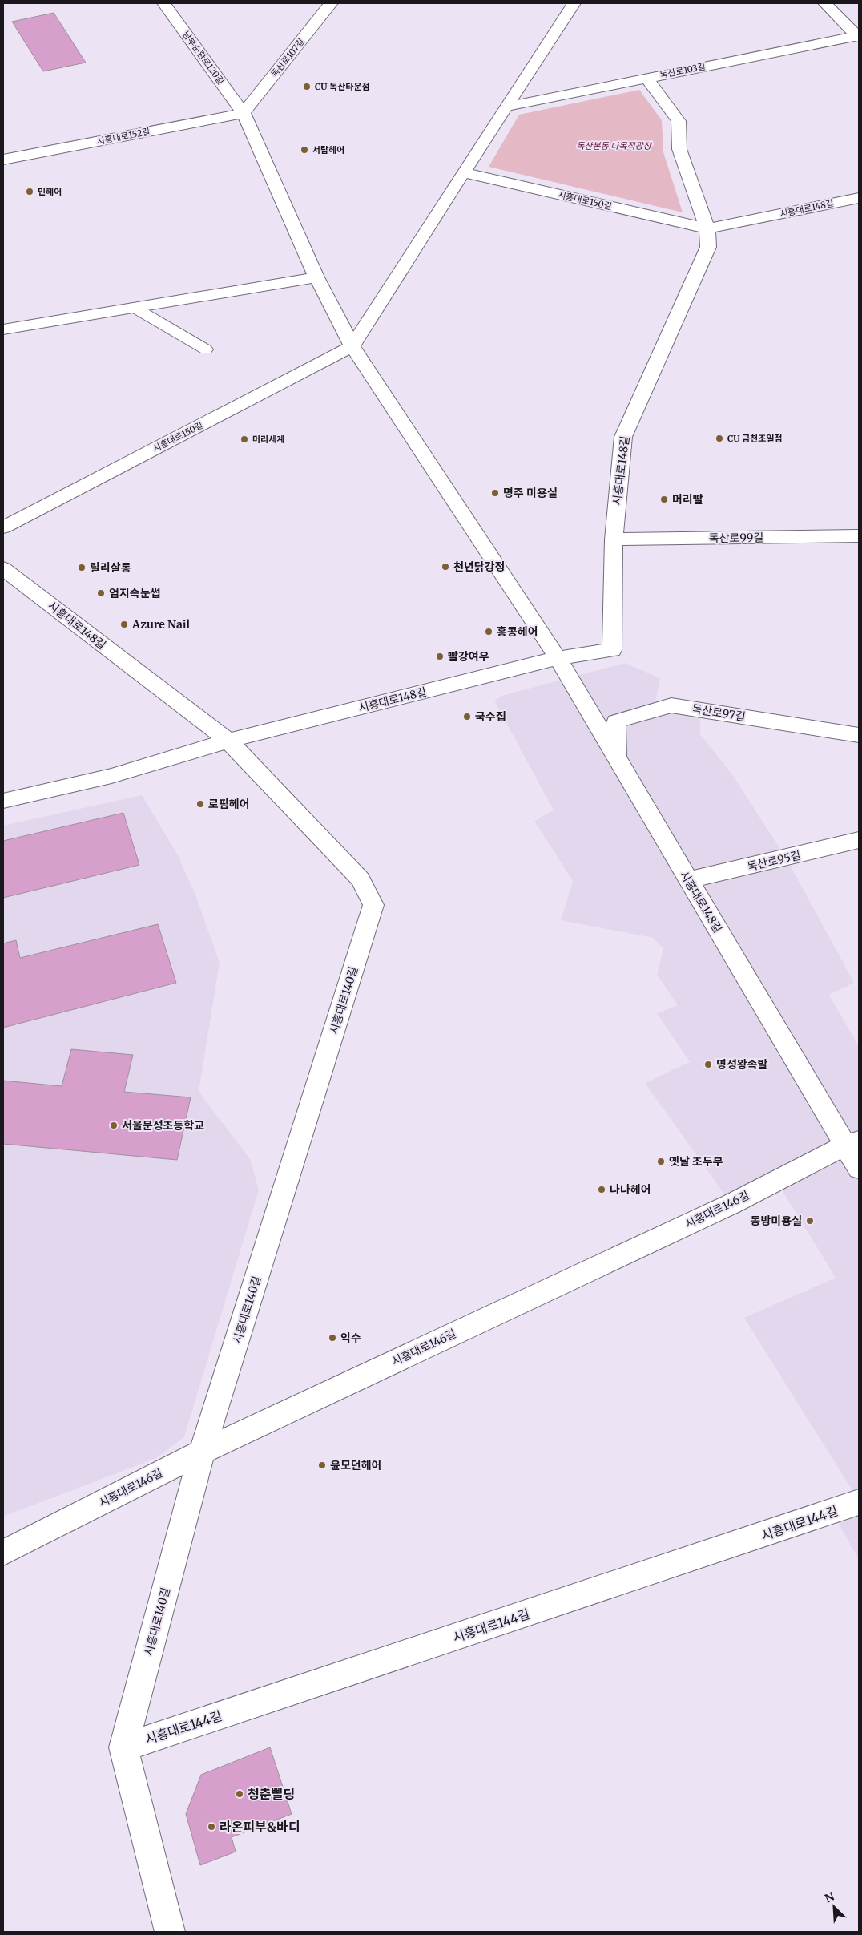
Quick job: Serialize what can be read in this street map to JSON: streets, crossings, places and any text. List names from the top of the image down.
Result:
{
  "streets": {
    "street": [
      "남부순환로120길",
      "독산로107길",
      "독산로103길",
      "시흥대로152길",
      "시흥대로150길",
      "시흥대로148길",
      "독산로99길",
      "독산로97길",
      "독산로95길",
      "시흥대로140길",
      "시흥대로146길",
      "시흥대로144길"
    ]
  },
  "crossings": [
    ["남부순환로120길", "독산로107길"],
    ["남부순환로120길", "시흥대로152길"],
    ["독산로107길", "시흥대로152길"],
    ["독산로103길", "시흥대로148길"],
    ["시흥대로150길", "시흥대로148길"],
    ["시흥대로148길", "독산로99길"],
    ["시흥대로148길", "독산로97길"],
    ["시흥대로148길", "독산로95길"],
    ["시흥대로148길", "시흥대로140길"],
    ["시흥대로148길", "시흥대로146길"],
    ["시흥대로140길", "시흥대로146길"],
    ["시흥대로140길", "시흥대로144길"]
  ],
  "parks": ["독산본동 다목적광장"],
  "places": [
    "CU 독산타운점",
    "서탑헤어",
    "민헤어",
    "CU 금천조일점",
    "머리세계",
    "명주 미용실",
    "머리빨",
    "천년닭강정",
    "릴리살롱",
    "엄지속눈썹",
    "Azure Nail",
    "홍콩헤어",
    "빨강여우",
    "국수집",
    "로핌헤어",
    "명성왕족발",
    "서울문성초등학교",
    "옛날 초두부",
    "나나헤어",
    "동방미용실",
    "익수",
    "윤모던헤어",
    "청춘삘딩",
    "라온피부&바디"
  ],
  "north": "top left"
}
